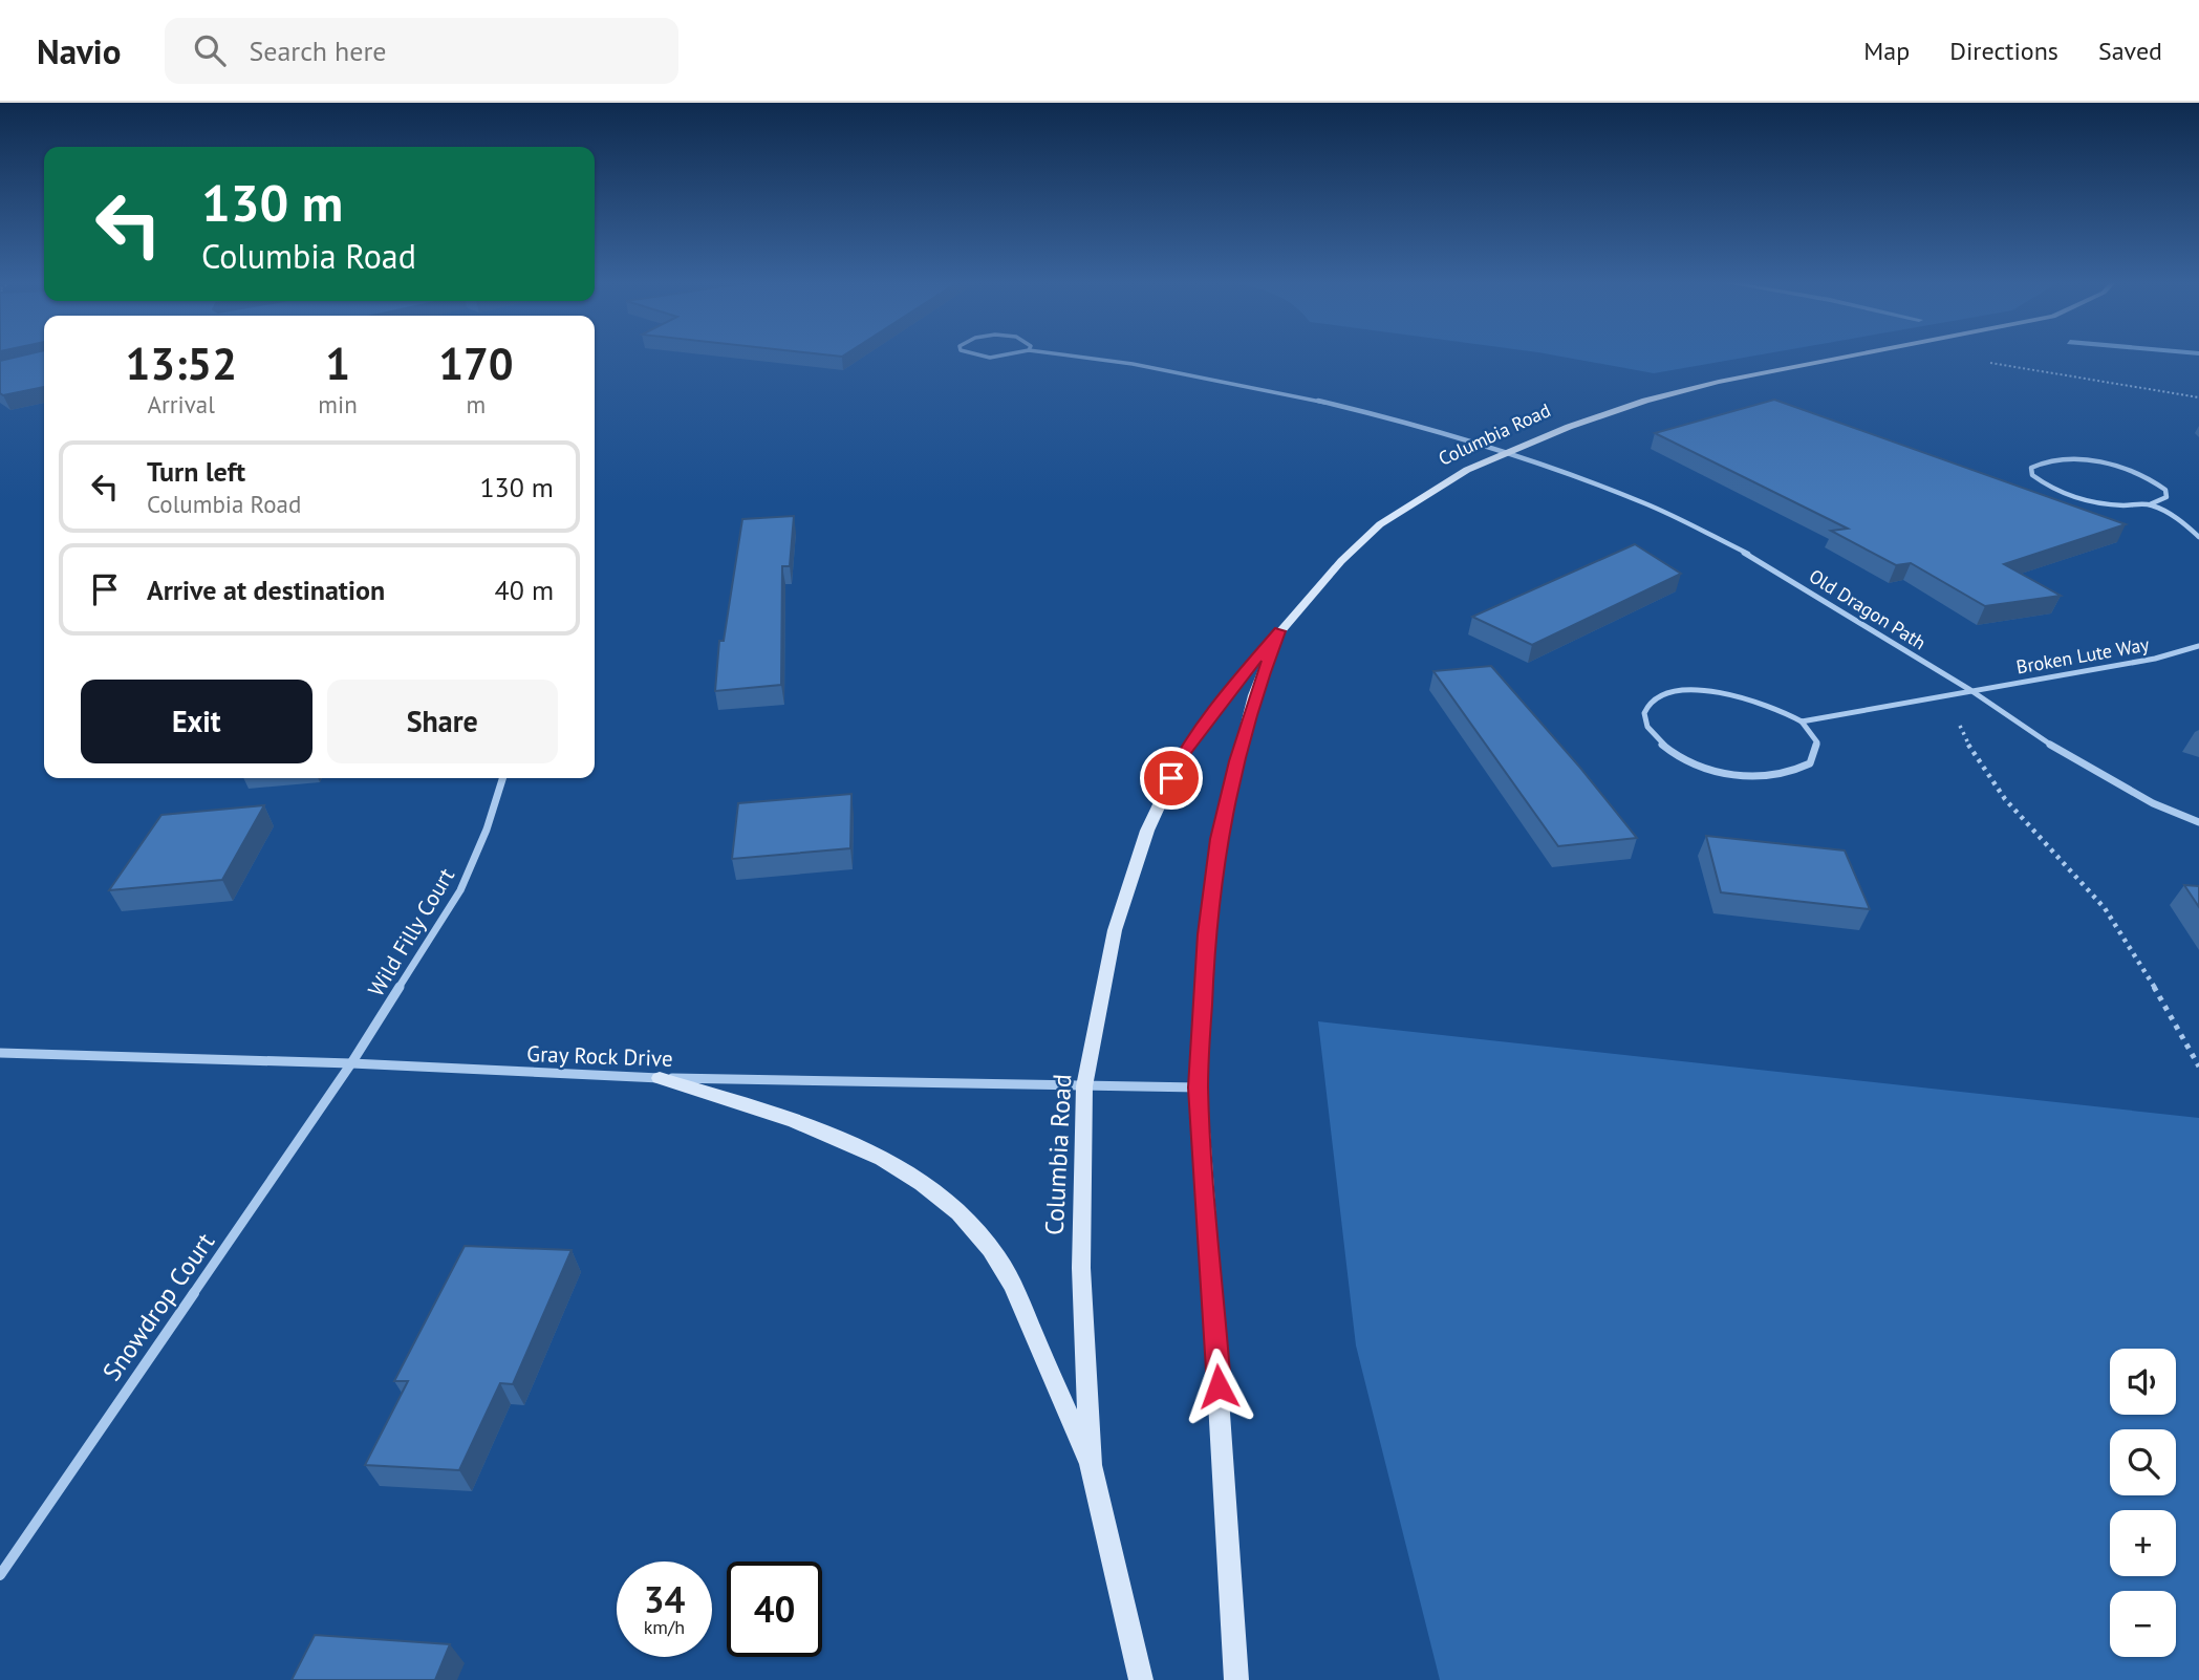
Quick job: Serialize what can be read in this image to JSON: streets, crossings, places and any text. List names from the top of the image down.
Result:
{
  "streets": {
    "street": [
      "Columbia Road",
      "Old Dragon Path",
      "Broken Lute Way",
      "Wild Filly Court",
      "Gray Rock Drive",
      "Snowdrop Court"
    ]
  },
  "crossings": [
    ["Columbia Road", "Old Dragon Path"],
    ["Columbia Road", "Gray Rock Drive"],
    ["Old Dragon Path", "Broken Lute Way"],
    ["Wild Filly Court", "Gray Rock Drive"],
    ["Wild Filly Court", "Snowdrop Court"],
    ["Gray Rock Drive", "Snowdrop Court"]
  ],
  "page": {
    "header": "Navio",
    "search": "Search here",
    "nav": ["Map", "Directions", "Saved"],
    "turn": ["130 m", "Columbia Road"],
    "eta": [
      "13:52",
      "Arrival",
      "1",
      "min",
      "170",
      "m"
    ],
    "list": [
      {
        "name": "Turn left",
        "note": "Columbia Road",
        "value": "130 m"
      },
      {
        "name": "Arrive at destination",
        "value": "40 m"
      }
    ],
    "buttons": ["Exit", "Share"],
    "map_buttons": ["+", "−"],
    "speed": "34 km/h",
    "limit": "40"
  }
}
